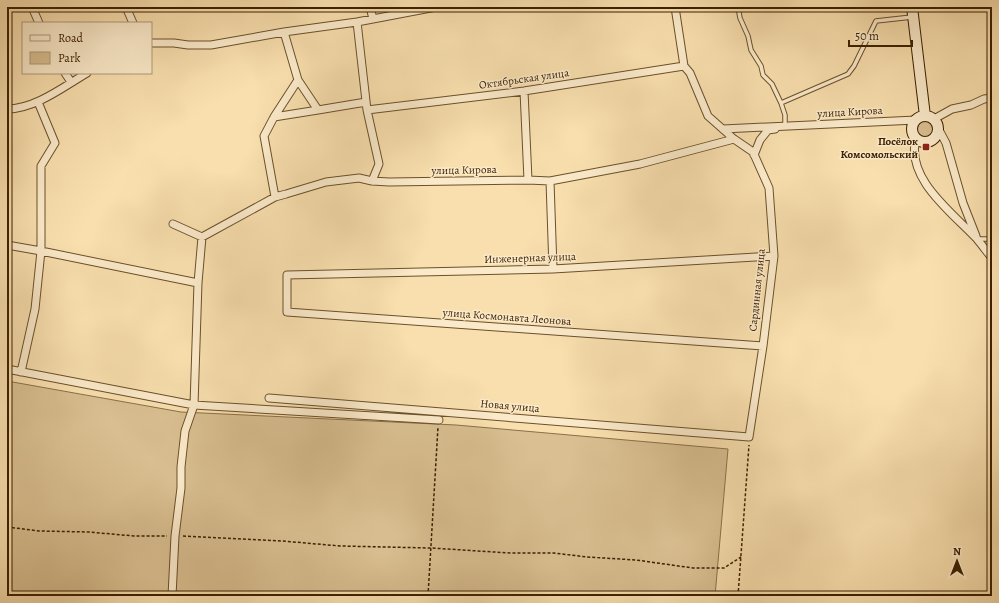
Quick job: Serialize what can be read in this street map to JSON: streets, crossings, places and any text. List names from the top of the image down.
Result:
{
  "streets": {
    "street": [
      "Октябрьская улица",
      "улица Кирова",
      "Инженерная улица",
      "Сардинная улица",
      "улица Космонавта Леонова",
      "Новая улица"
    ]
  },
  "crossings": [
    ["Октябрьская улица", "Сардинная улица"],
    ["улица Кирова", "Сардинная улица"],
    ["Инженерная улица", "Сардинная улица"],
    ["Инженерная улица", "улица Космонавта Леонова"],
    ["Сардинная улица", "улица Космонавта Леонова"],
    ["Сардинная улица", "Новая улица"]
  ],
  "places": {
    "transit": ["Посёлок Комсомольский"]
  },
  "legend": ["Road", "Park"],
  "scale_bar": "50 m",
  "north": "top"
}
